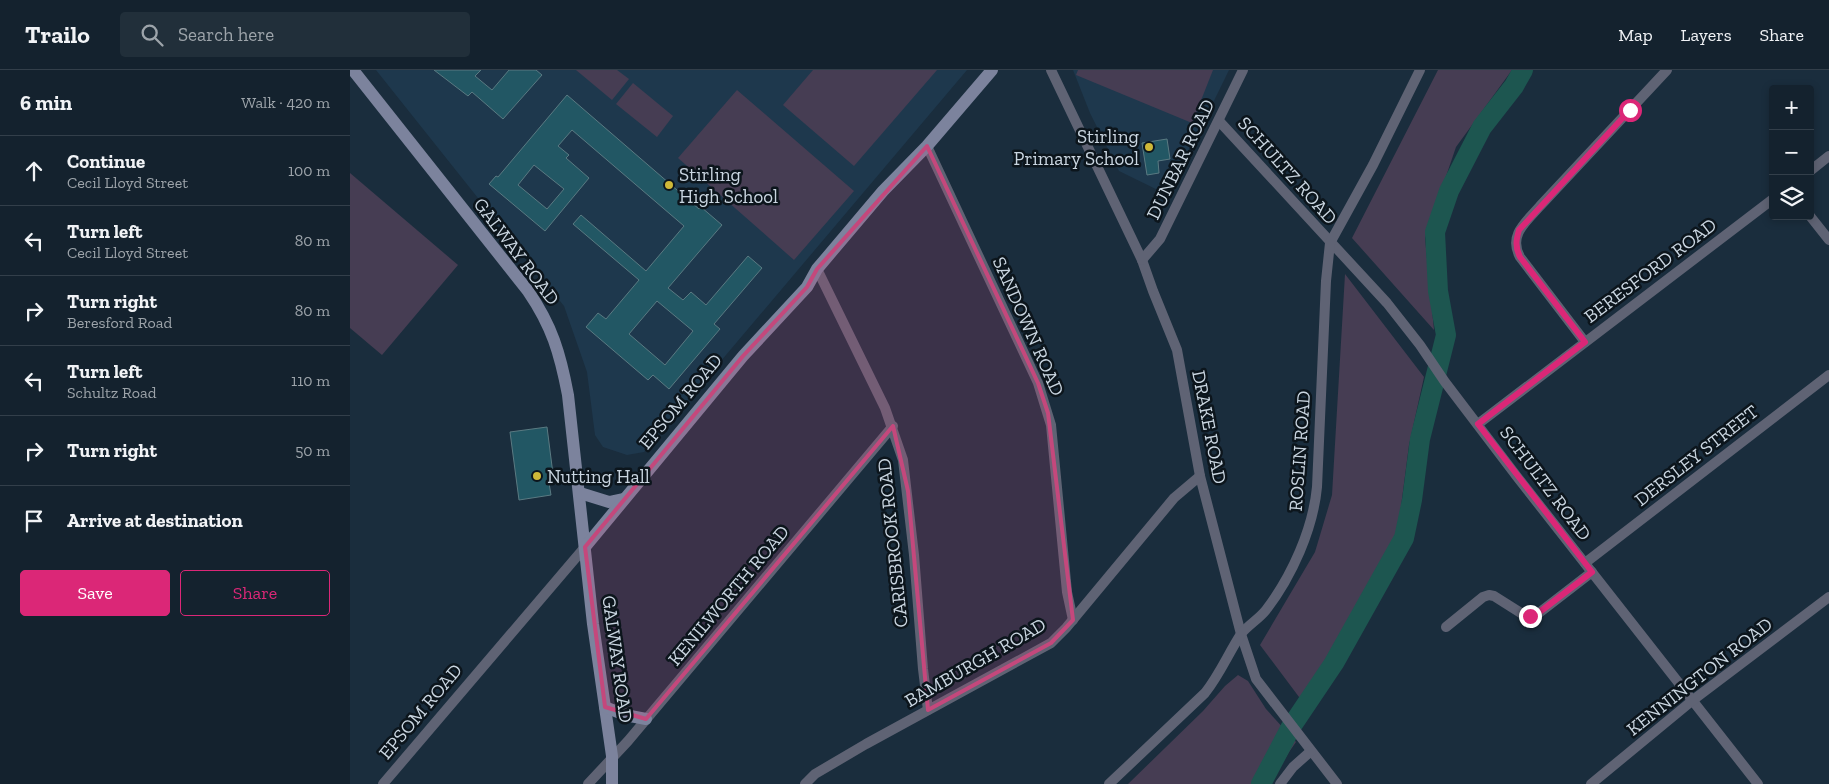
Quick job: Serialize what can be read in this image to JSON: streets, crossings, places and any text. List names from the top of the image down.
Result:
{
  "streets": {
    "street": [
      "DUNBAR ROAD",
      "SCHULTZ ROAD",
      "GALWAY ROAD",
      "BERESFORD ROAD",
      "SANDOWN ROAD",
      "EPSOM ROAD",
      "DRAKE ROAD",
      "ROSLIN ROAD",
      "DERSLEY STREET",
      "CARISBROOK ROAD",
      "KENILWORTH ROAD",
      "BAMBURGH ROAD",
      "KENNINGTON ROAD"
    ]
  },
  "crossings": [
    ["DUNBAR ROAD", "SCHULTZ ROAD"],
    ["DUNBAR ROAD", "DRAKE ROAD"],
    ["SCHULTZ ROAD", "BERESFORD ROAD"],
    ["SCHULTZ ROAD", "ROSLIN ROAD"],
    ["SCHULTZ ROAD", "DERSLEY STREET"],
    ["SCHULTZ ROAD", "KENNINGTON ROAD"],
    ["GALWAY ROAD", "EPSOM ROAD"],
    ["GALWAY ROAD", "KENILWORTH ROAD"],
    ["SANDOWN ROAD", "EPSOM ROAD"],
    ["SANDOWN ROAD", "BAMBURGH ROAD"],
    ["EPSOM ROAD", "CARISBROOK ROAD"],
    ["DRAKE ROAD", "ROSLIN ROAD"],
    ["DRAKE ROAD", "BAMBURGH ROAD"],
    ["CARISBROOK ROAD", "KENILWORTH ROAD"],
    ["CARISBROOK ROAD", "BAMBURGH ROAD"]
  ],
  "places": ["Stirling Primary School", "Stirling High School", "Nutting Hall"],
  "page": {
    "header": "Trailo",
    "search": "Search here",
    "nav": ["Map", "Layers", "Share"],
    "heading": ["6 min", "Walk · 420 m"],
    "map_buttons": ["+", "−"],
    "list": [
      ["Continue", "Cecil Lloyd Street", "100 m"],
      ["Turn left", "Cecil Lloyd Street", "80 m"],
      ["Turn right", "Beresford Road", "80 m"],
      ["Turn left", "Schultz Road", "110 m"],
      ["Turn right", "50 m"],
      "Arrive at destination"
    ],
    "buttons": ["Save", "Share"]
  }
}
